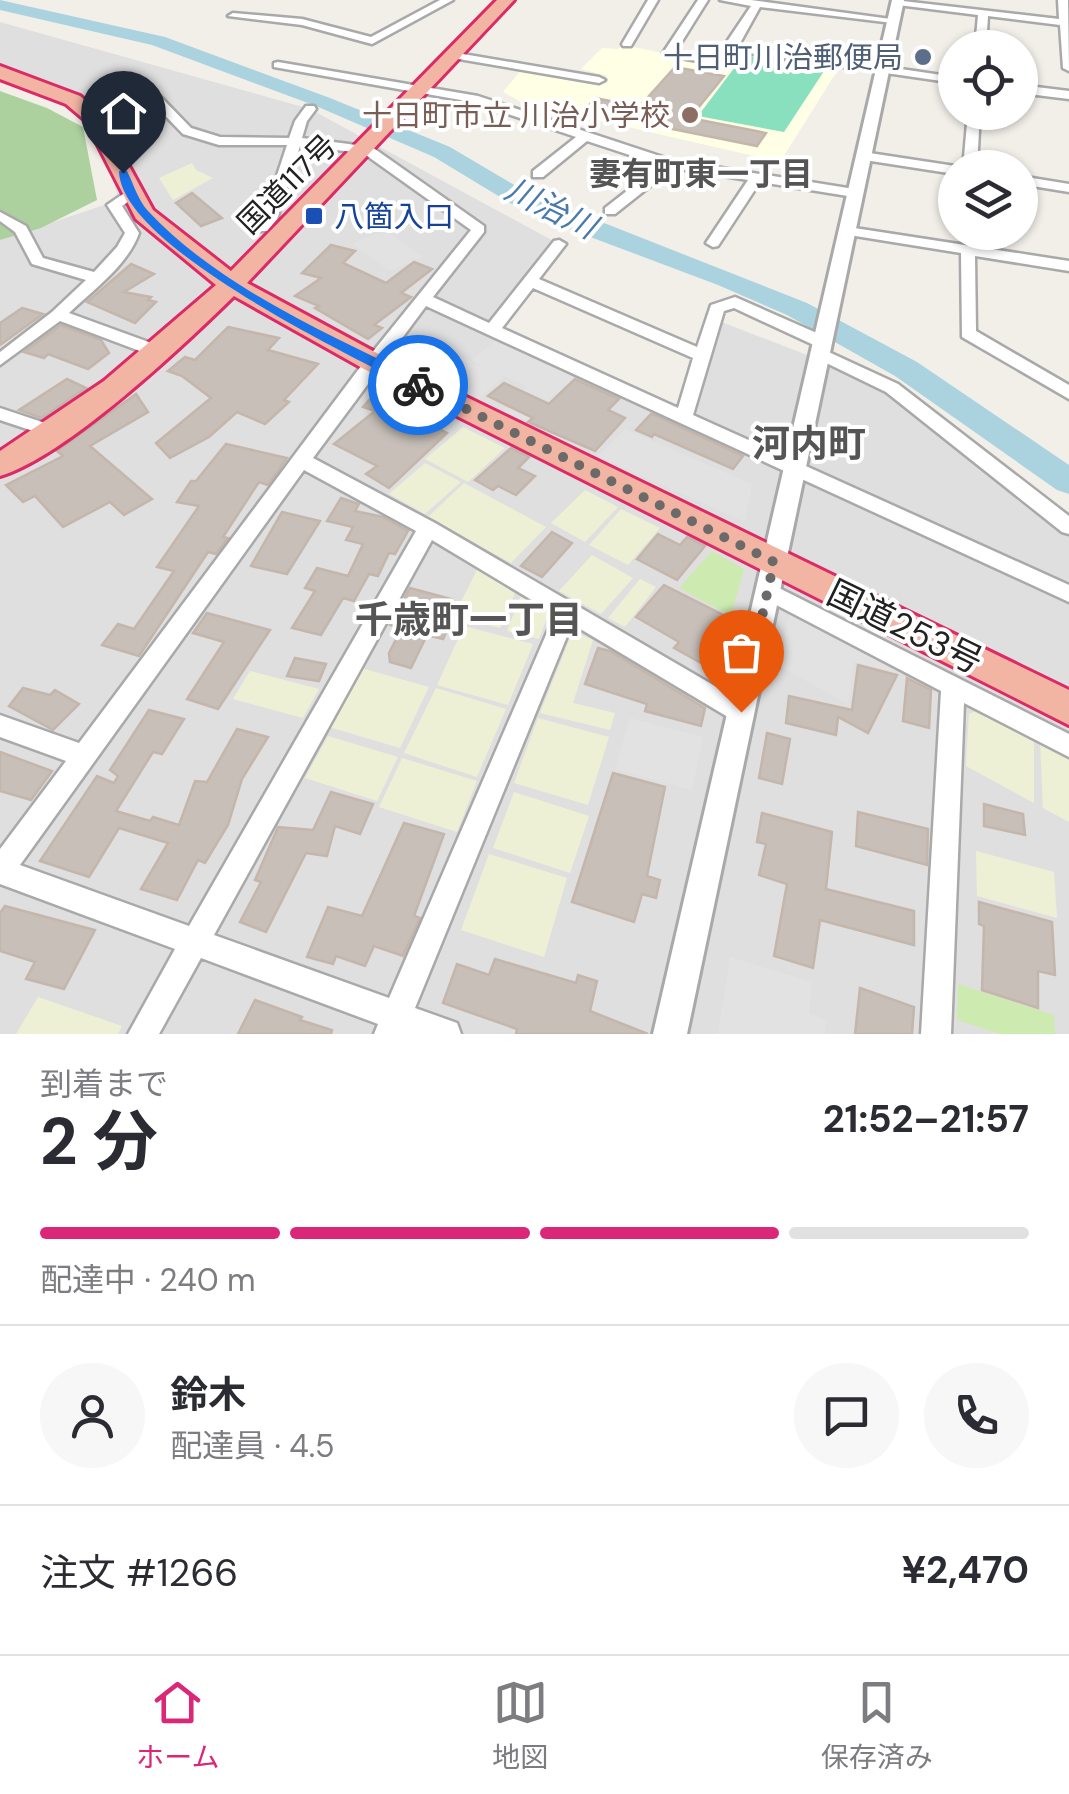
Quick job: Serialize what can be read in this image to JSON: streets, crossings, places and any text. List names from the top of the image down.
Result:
{
  "streets": {
    "highway": ["国道117号", "国道253号"]
  },
  "crossings": [
    ["国道117号", "国道253号"]
  ],
  "districts": ["妻有町東一丁目", "河内町", "千歳町一丁目"],
  "water": ["川治川"],
  "places": {
    "other": ["十日町川治郵便局", "十日町市立 川治小学校"],
    "transit": ["八箇入口"]
  },
  "page": {
    "heading": ["2 分", "到着まで", "21:52–21:57"],
    "panel": [
      "鈴木",
      "配達員 · 4.5",
      "注文 #1266",
      "¥2,470"
    ],
    "bar": "配達中 · 240 m",
    "tabs": ["ホーム", "地図", "保存済み"]
  }
}
